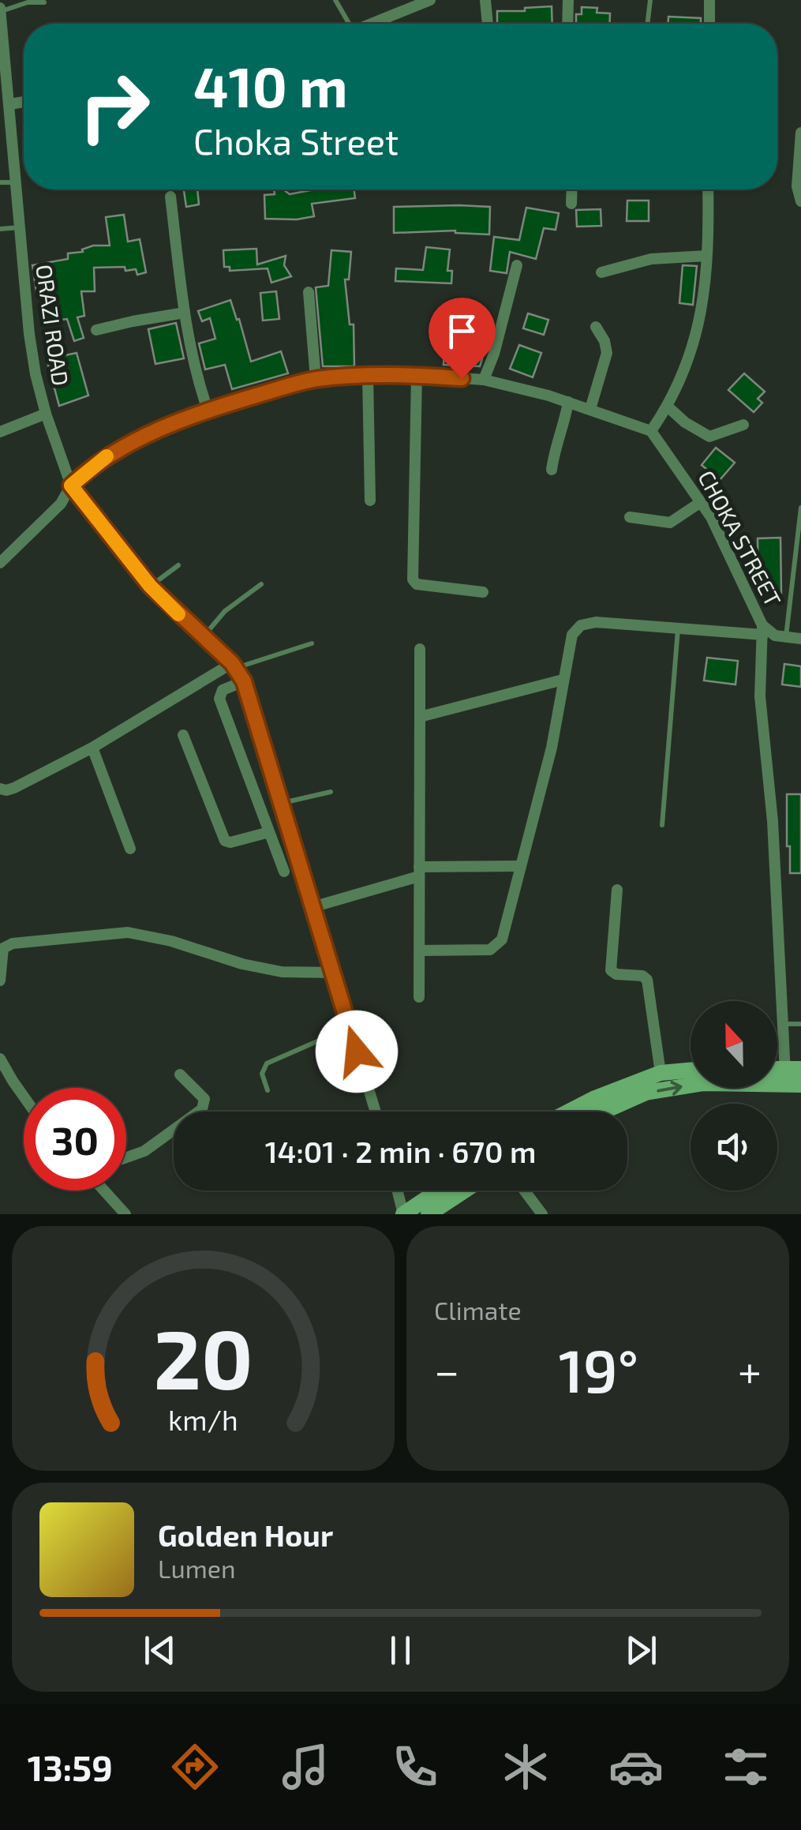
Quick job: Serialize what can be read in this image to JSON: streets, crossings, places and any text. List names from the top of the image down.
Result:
{
  "streets": {
    "street": ["ORAZI ROAD", "CHOKA STREET"]
  },
  "north": "top",
  "page": {
    "turn": ["410 m", "Choka Street"],
    "limit": "30",
    "trip": "14:01 · 2 min · 670 m",
    "tile": "Climate",
    "heat": ["−", "19°", "+"],
    "song": ["Golden Hour", "Lumen"],
    "tabs": "13:59",
    "gauge": ["20", "km/h"]
  }
}
